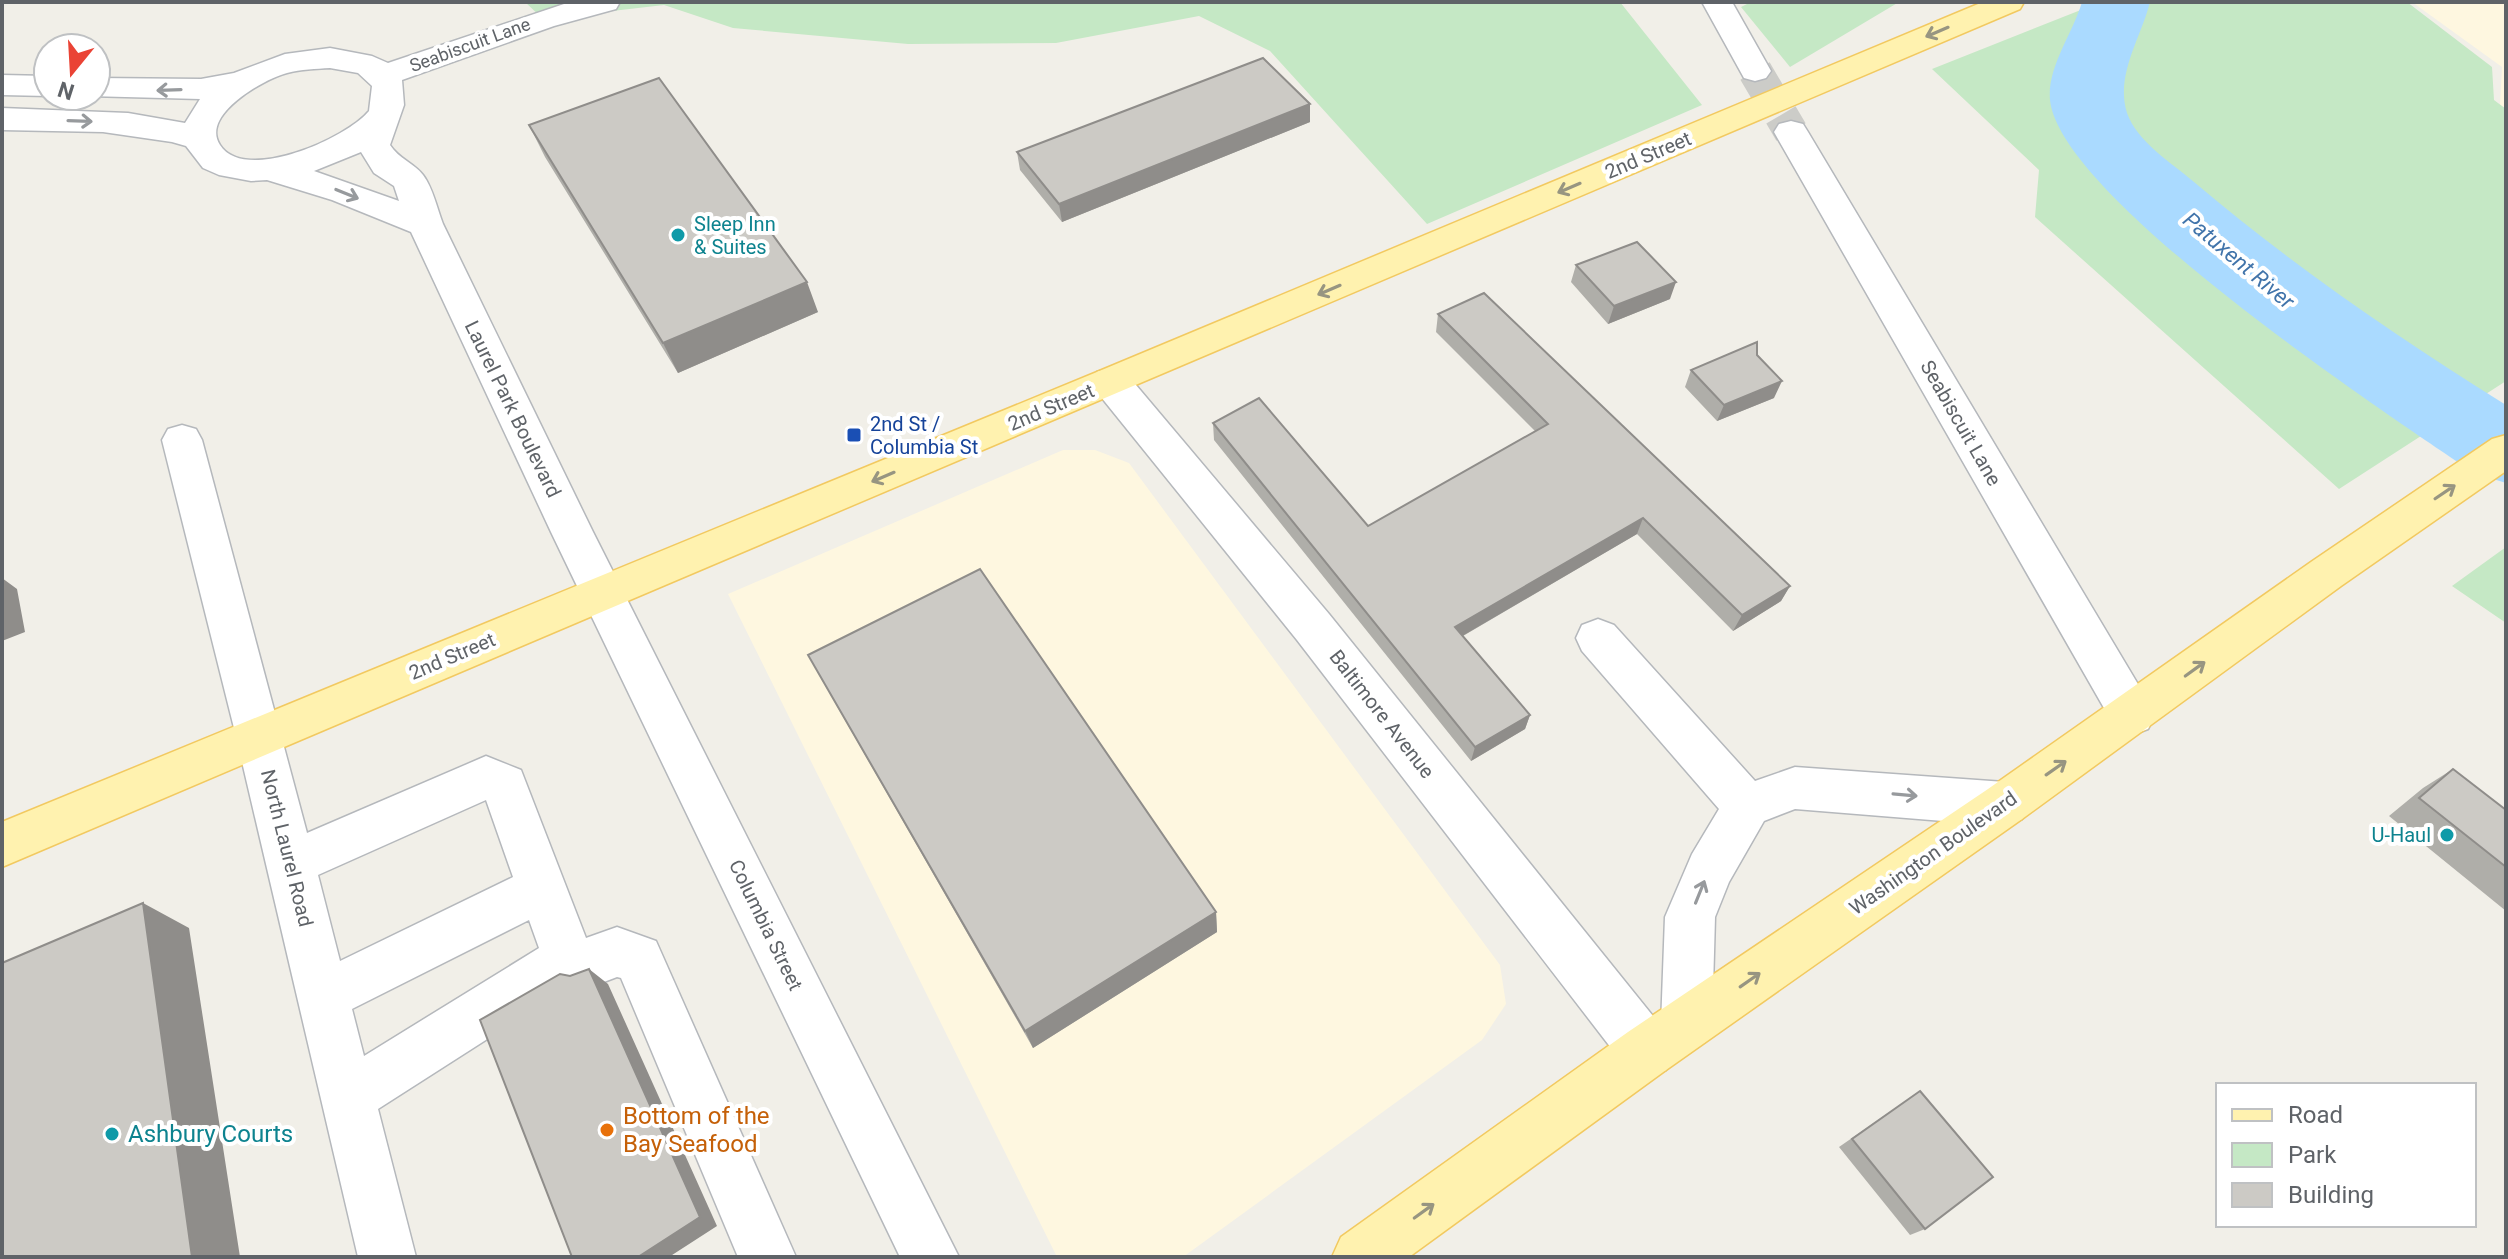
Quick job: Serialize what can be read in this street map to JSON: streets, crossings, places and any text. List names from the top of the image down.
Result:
{
  "streets": {
    "main road": ["2nd Street", "Washington Boulevard"],
    "street": [
      "Seabiscuit Lane",
      "Laurel Park Boulevard",
      "Baltimore Avenue",
      "North Laurel Road",
      "Columbia Street"
    ]
  },
  "crossings": [
    ["Seabiscuit Lane", "Laurel Park Boulevard"],
    ["Seabiscuit Lane", "Washington Boulevard"],
    ["2nd Street", "Laurel Park Boulevard"],
    ["2nd Street", "Baltimore Avenue"],
    ["2nd Street", "North Laurel Road"],
    ["2nd Street", "Columbia Street"],
    ["Laurel Park Boulevard", "Columbia Street"],
    ["Baltimore Avenue", "Washington Boulevard"]
  ],
  "one_way": ["2nd Street", "Washington Boulevard"],
  "water": ["Patuxent River"],
  "places": {
    "other": [
      "Sleep Inn & Suites",
      "U-Haul",
      "Bottom of the Bay Seafood",
      "Ashbury Courts"
    ],
    "transit": ["2nd St / Columbia St"]
  },
  "legend": ["Road", "Park", "Building"],
  "north": "bottom"
}
